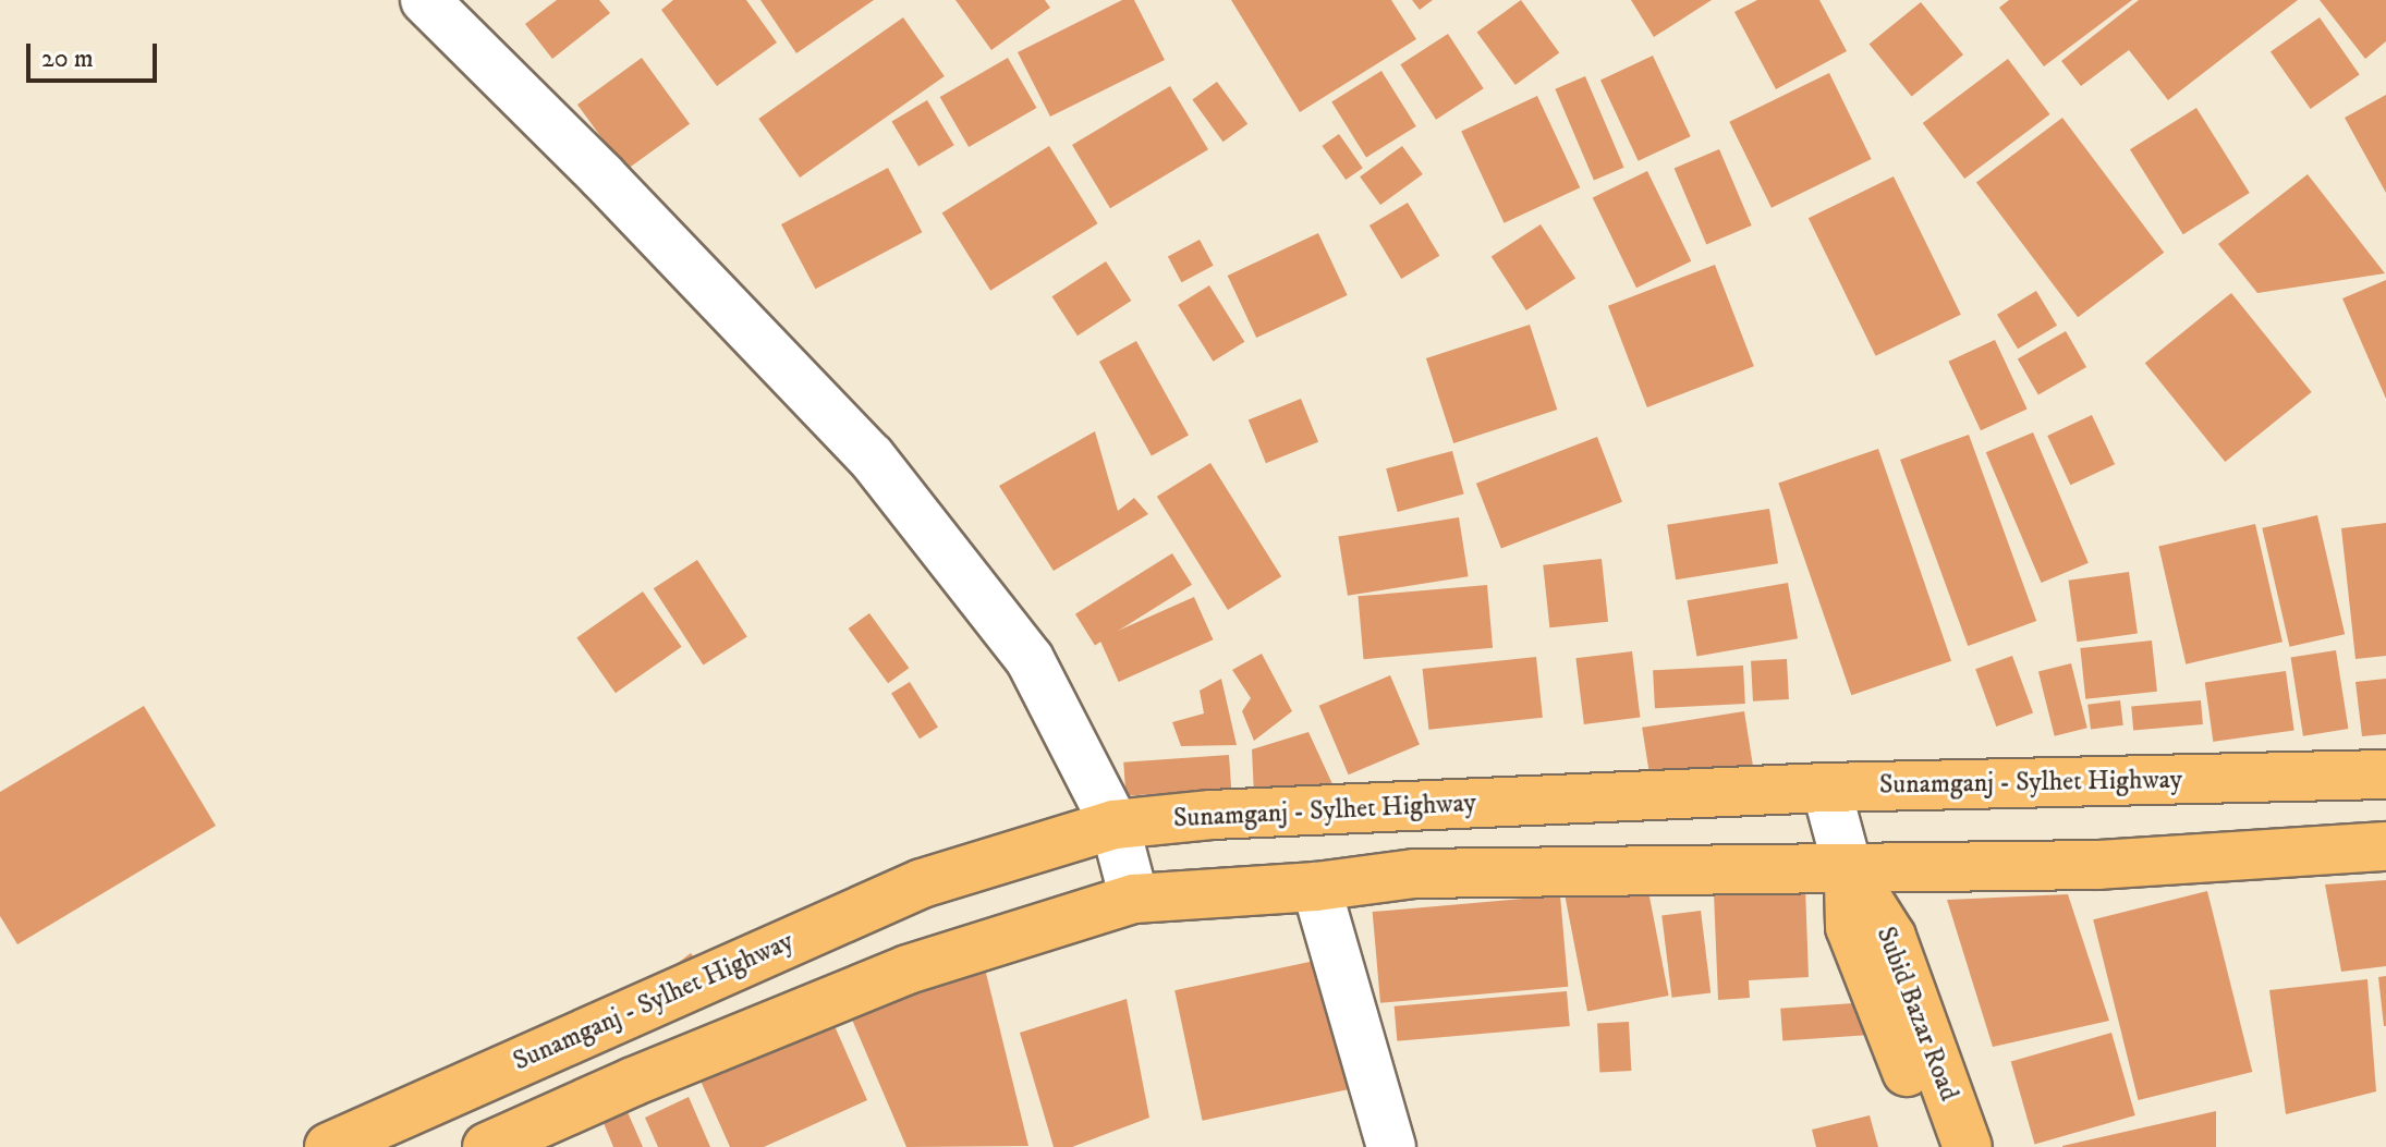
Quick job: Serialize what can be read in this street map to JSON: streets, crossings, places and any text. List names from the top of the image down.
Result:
{
  "streets": {
    "main road": ["Sunamganj - Sylhet Highway", "Subid Bazar Road"]
  },
  "scale_bar": "20 m"
}
